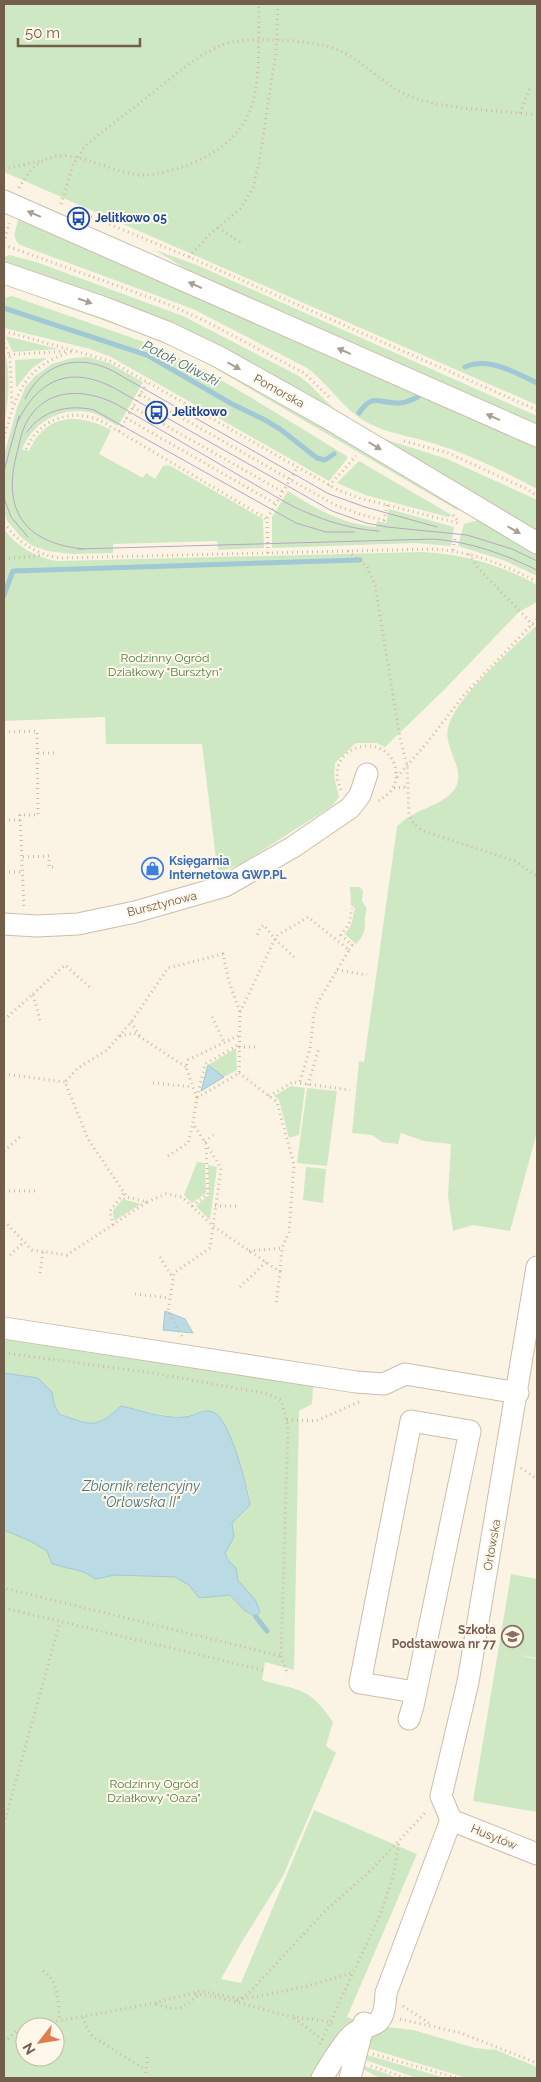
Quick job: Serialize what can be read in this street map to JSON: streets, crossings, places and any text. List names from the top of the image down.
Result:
{
  "streets": {
    "street": [
      "Pomorska",
      "Bursztynowa",
      "Orłowska",
      "Husytów"
    ]
  },
  "water": ["Potok Oliwski", "Zbiornik retencyjny \"Orłowska II\""],
  "parks": ["Rodzinny Ogród Działkowy \"Bursztyn\"", "Rodzinny Ogród Działkowy \"Oaza\""],
  "places": {
    "bus stop": ["Jelitkowo 05", "Jelitkowo"],
    "shop": ["Księgarnia Internetowa GWP.PL"],
    "school or university": ["Szkoła Podstawowa nr 77"]
  },
  "scale_bar": "50 m",
  "north": "bottom left"
}
